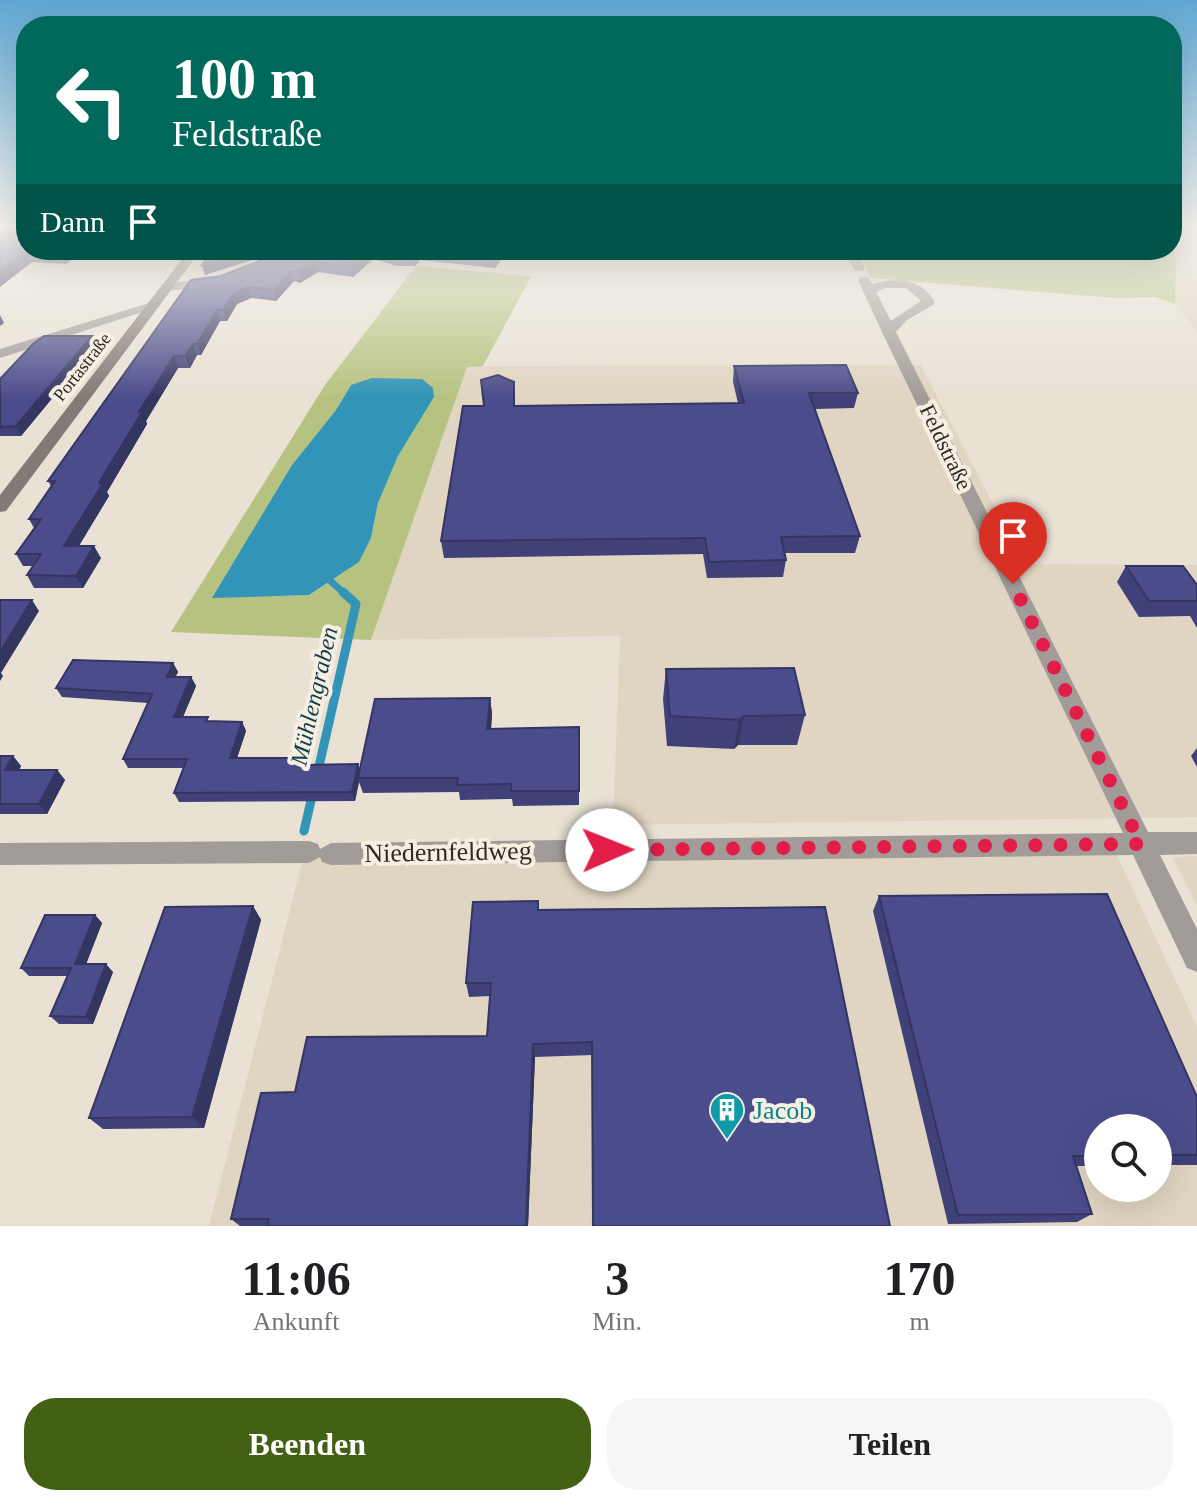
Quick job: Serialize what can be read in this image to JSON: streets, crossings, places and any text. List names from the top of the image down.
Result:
{
  "streets": {
    "main road": ["Portastraße"],
    "street": ["Feldstraße", "Niedernfeldweg"]
  },
  "crossings": [
    ["Feldstraße", "Niedernfeldweg"]
  ],
  "water": ["Mühlengraben"],
  "places": {
    "building": ["Jacob"]
  },
  "page": {
    "turn": ["100 m", "Feldstraße"],
    "then": "Dann",
    "eta": [
      "11:06",
      "Ankunft",
      "3",
      "Min.",
      "170",
      "m"
    ],
    "buttons": ["Beenden", "Teilen"]
  }
}
